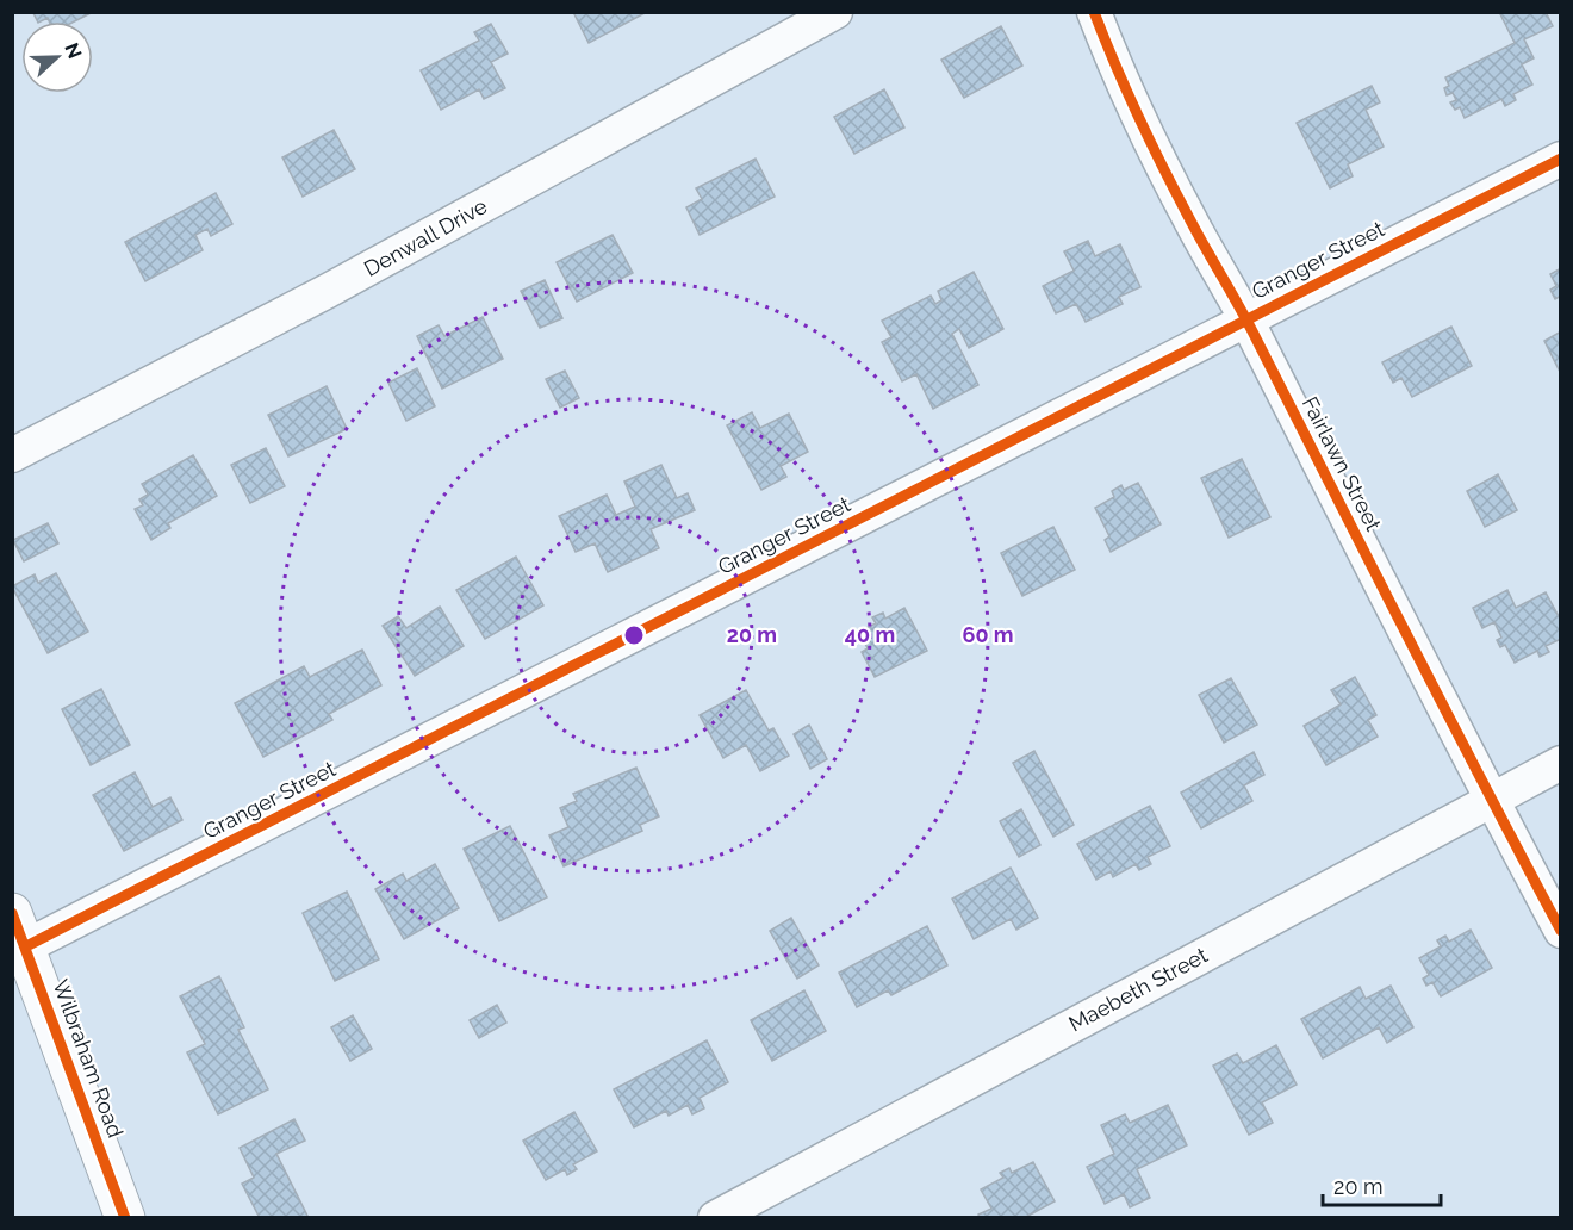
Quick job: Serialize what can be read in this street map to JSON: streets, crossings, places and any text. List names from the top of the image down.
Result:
{
  "streets": {
    "main road": ["Wilbraham Road"],
    "street": [
      "Denwall Drive",
      "Granger Street",
      "Fairlawn Street",
      "Maebeth Street"
    ]
  },
  "crossings": [
    ["Granger Street", "Fairlawn Street"],
    ["Granger Street", "Wilbraham Road"],
    ["Fairlawn Street", "Maebeth Street"]
  ],
  "scale_bar": "20 m",
  "north": "right",
  "rings": ["20 m", "40 m", "60 m"]
}
